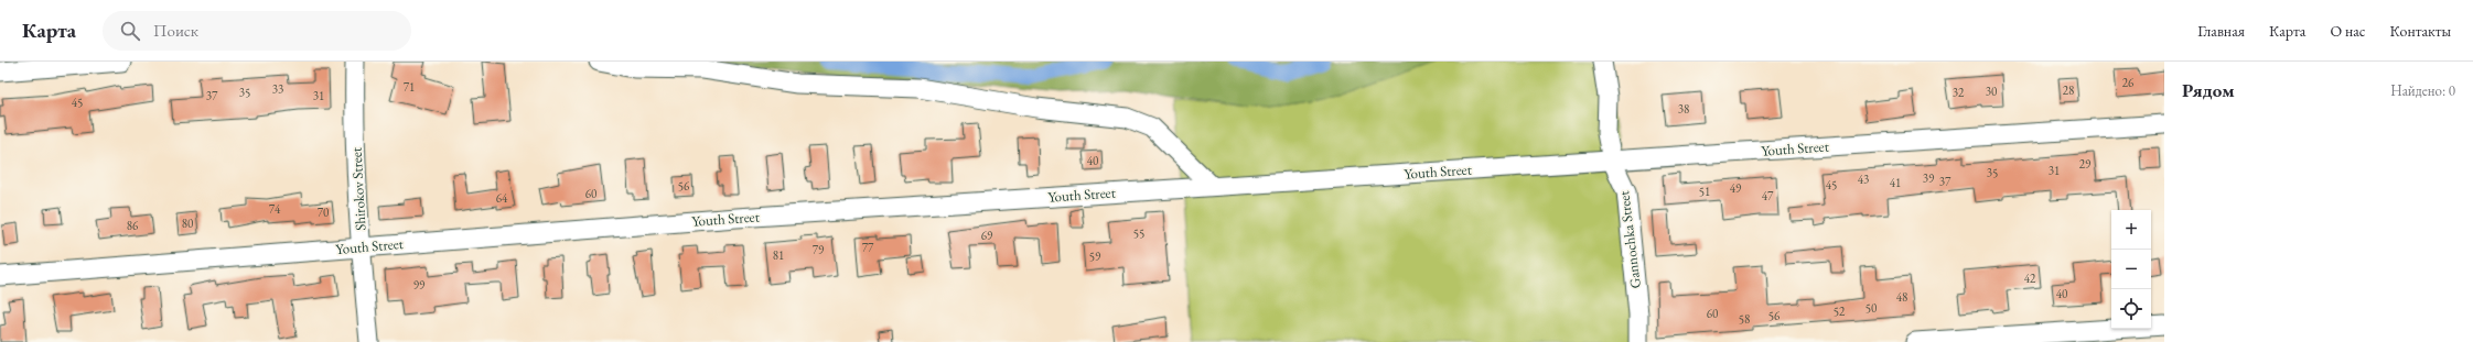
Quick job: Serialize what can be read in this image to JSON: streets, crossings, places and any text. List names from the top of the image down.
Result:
{
  "streets": {
    "street": ["Youth Street", "Shirokov Street", "Gannochka Street"]
  },
  "crossings": [
    ["Youth Street", "Shirokov Street"],
    ["Youth Street", "Gannochka Street"]
  ],
  "house_numbers": [
    "26",
    "71",
    "33",
    "28",
    "30",
    "35",
    "32",
    "37",
    "31",
    "45",
    "38",
    "40",
    "29",
    "31",
    "35",
    "39",
    "43",
    "37",
    "41",
    "45",
    "56",
    "49",
    "51",
    "60",
    "47",
    "64",
    "74",
    "70",
    "80",
    "86",
    "55",
    "69",
    "77",
    "79",
    "81",
    "59",
    "42",
    "99",
    "40",
    "48",
    "50",
    "52",
    "60",
    "56",
    "58"
  ],
  "page": {
    "header": "Карта",
    "search": "Поиск",
    "nav": [
      "Главная",
      "Карта",
      "О нас",
      "Контакты"
    ],
    "heading": ["Рядом", "Найдено: 0"],
    "map_buttons": ["+", "−"]
  }
}
